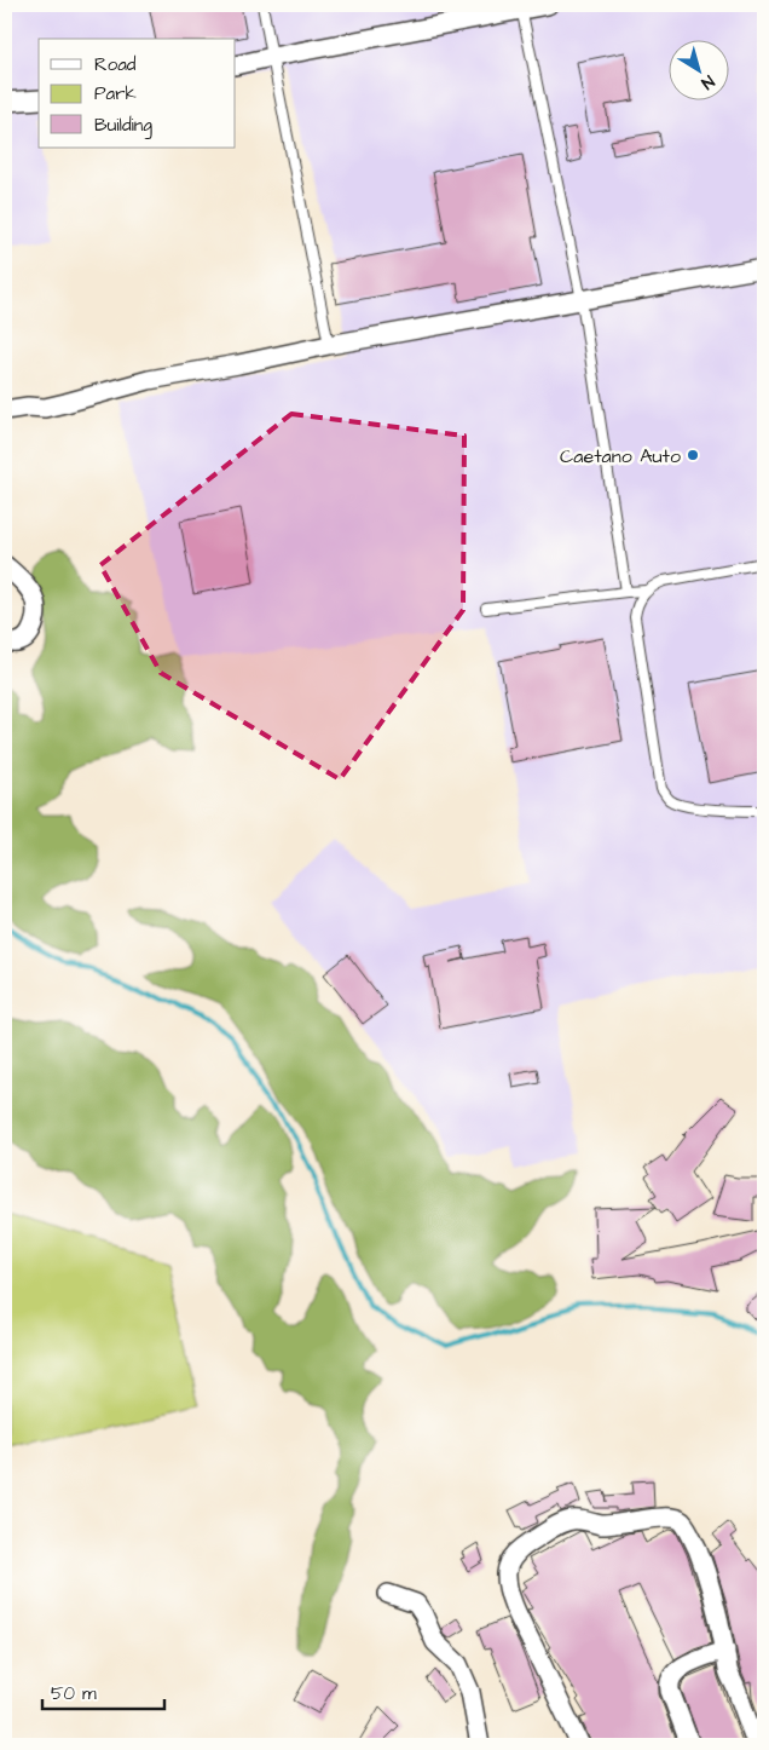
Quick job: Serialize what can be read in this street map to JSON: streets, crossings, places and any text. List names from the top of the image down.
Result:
{
  "places": ["Caetano Auto"],
  "legend": ["Road", "Park", "Building"],
  "scale_bar": "50 m",
  "north": "bottom right"
}
